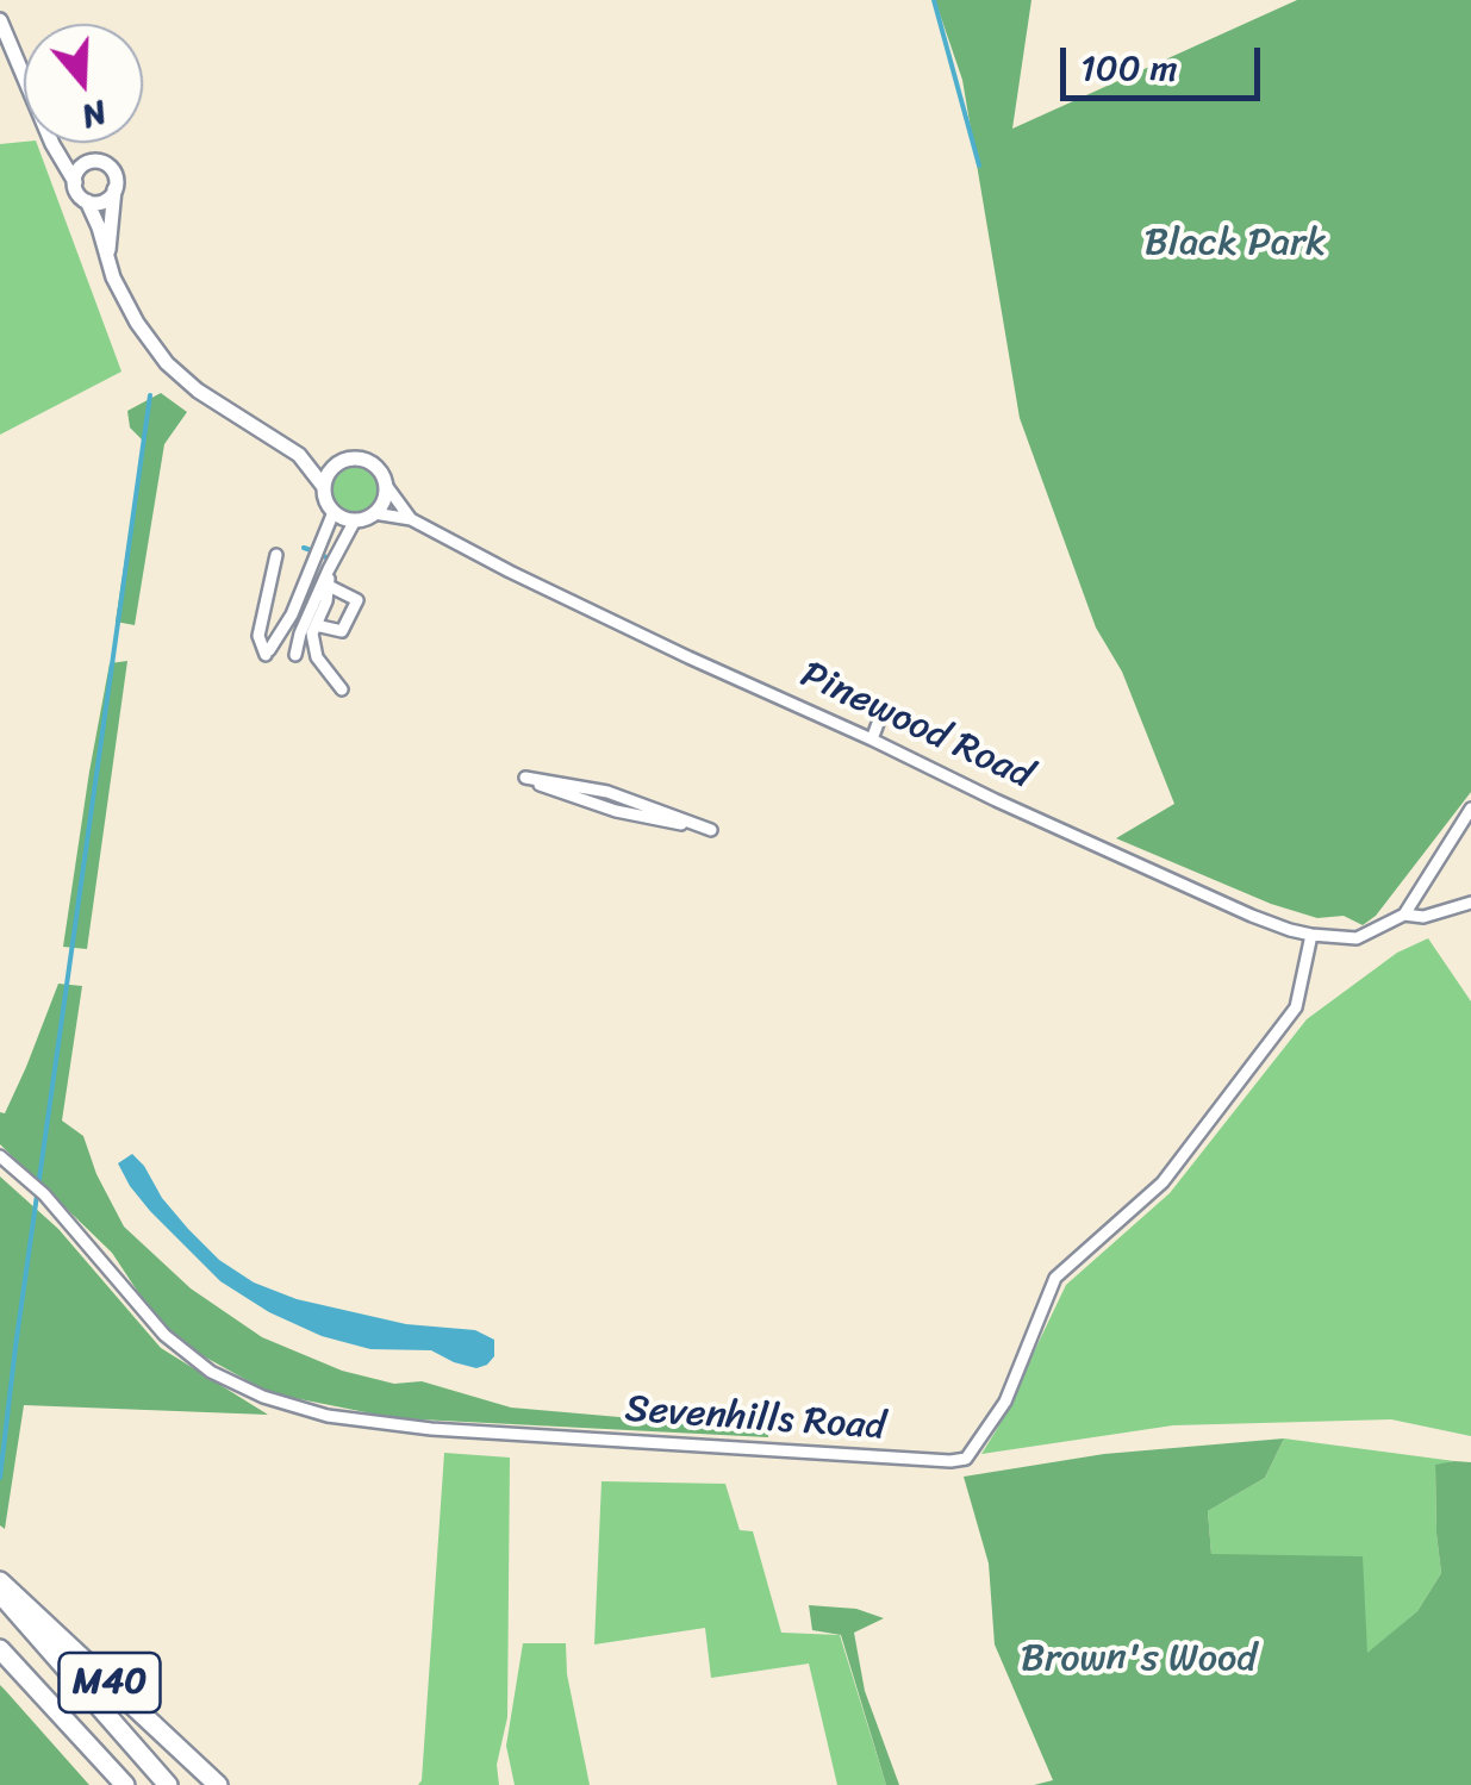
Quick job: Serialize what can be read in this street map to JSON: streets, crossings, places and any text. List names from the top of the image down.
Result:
{
  "streets": {
    "highway": ["M40"],
    "street": ["Pinewood Road", "Sevenhills Road"]
  },
  "crossings": [
    ["Pinewood Road", "Sevenhills Road"]
  ],
  "parks": ["Black Park", "Brown's Wood"],
  "scale_bar": "100 m",
  "north": "bottom"
}
